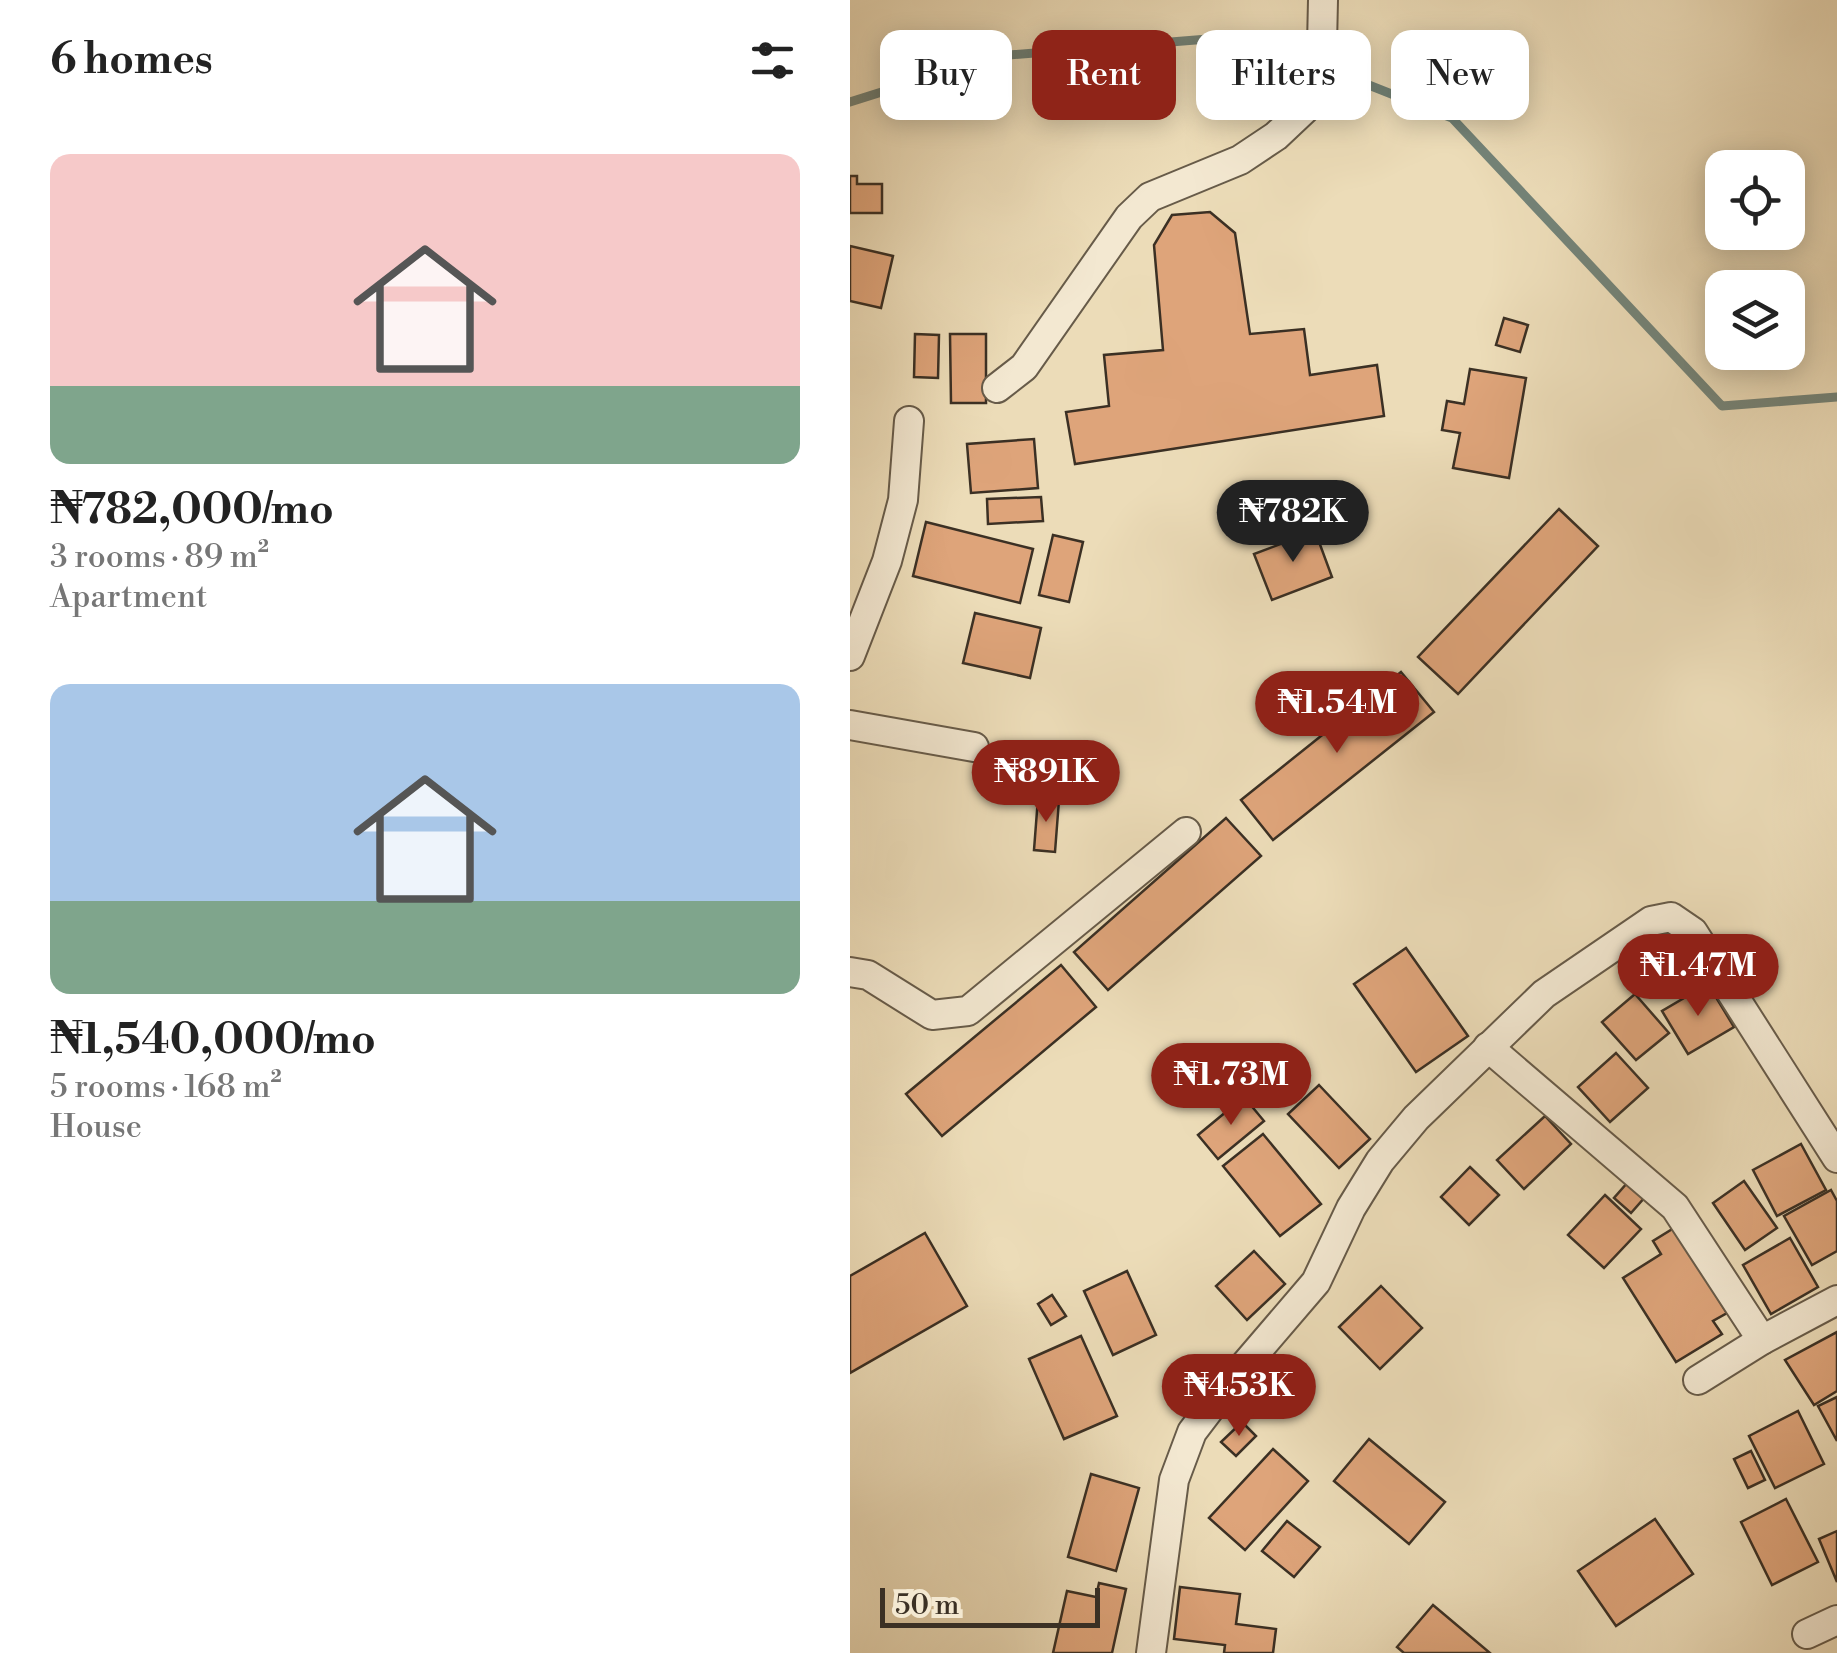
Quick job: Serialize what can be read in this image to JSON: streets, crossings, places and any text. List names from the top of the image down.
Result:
{
  "scale_bar": "50 m",
  "page": {
    "heading": "6 homes",
    "chip": [
      "Buy",
      "Rent",
      "Filters",
      "New"
    ],
    "list": [
      {
        "name": "₦782,000/mo",
        "note": "3 rooms · 89 m² · Apartment"
      },
      {
        "name": "₦1,540,000/mo",
        "note": "5 rooms · 168 m² · House"
      }
    ],
    "price": [
      "₦782K",
      "₦1.54M",
      "₦891K",
      "₦1.47M",
      "₦1.73M",
      "₦453K"
    ],
    "scale": "50 m"
  }
}
